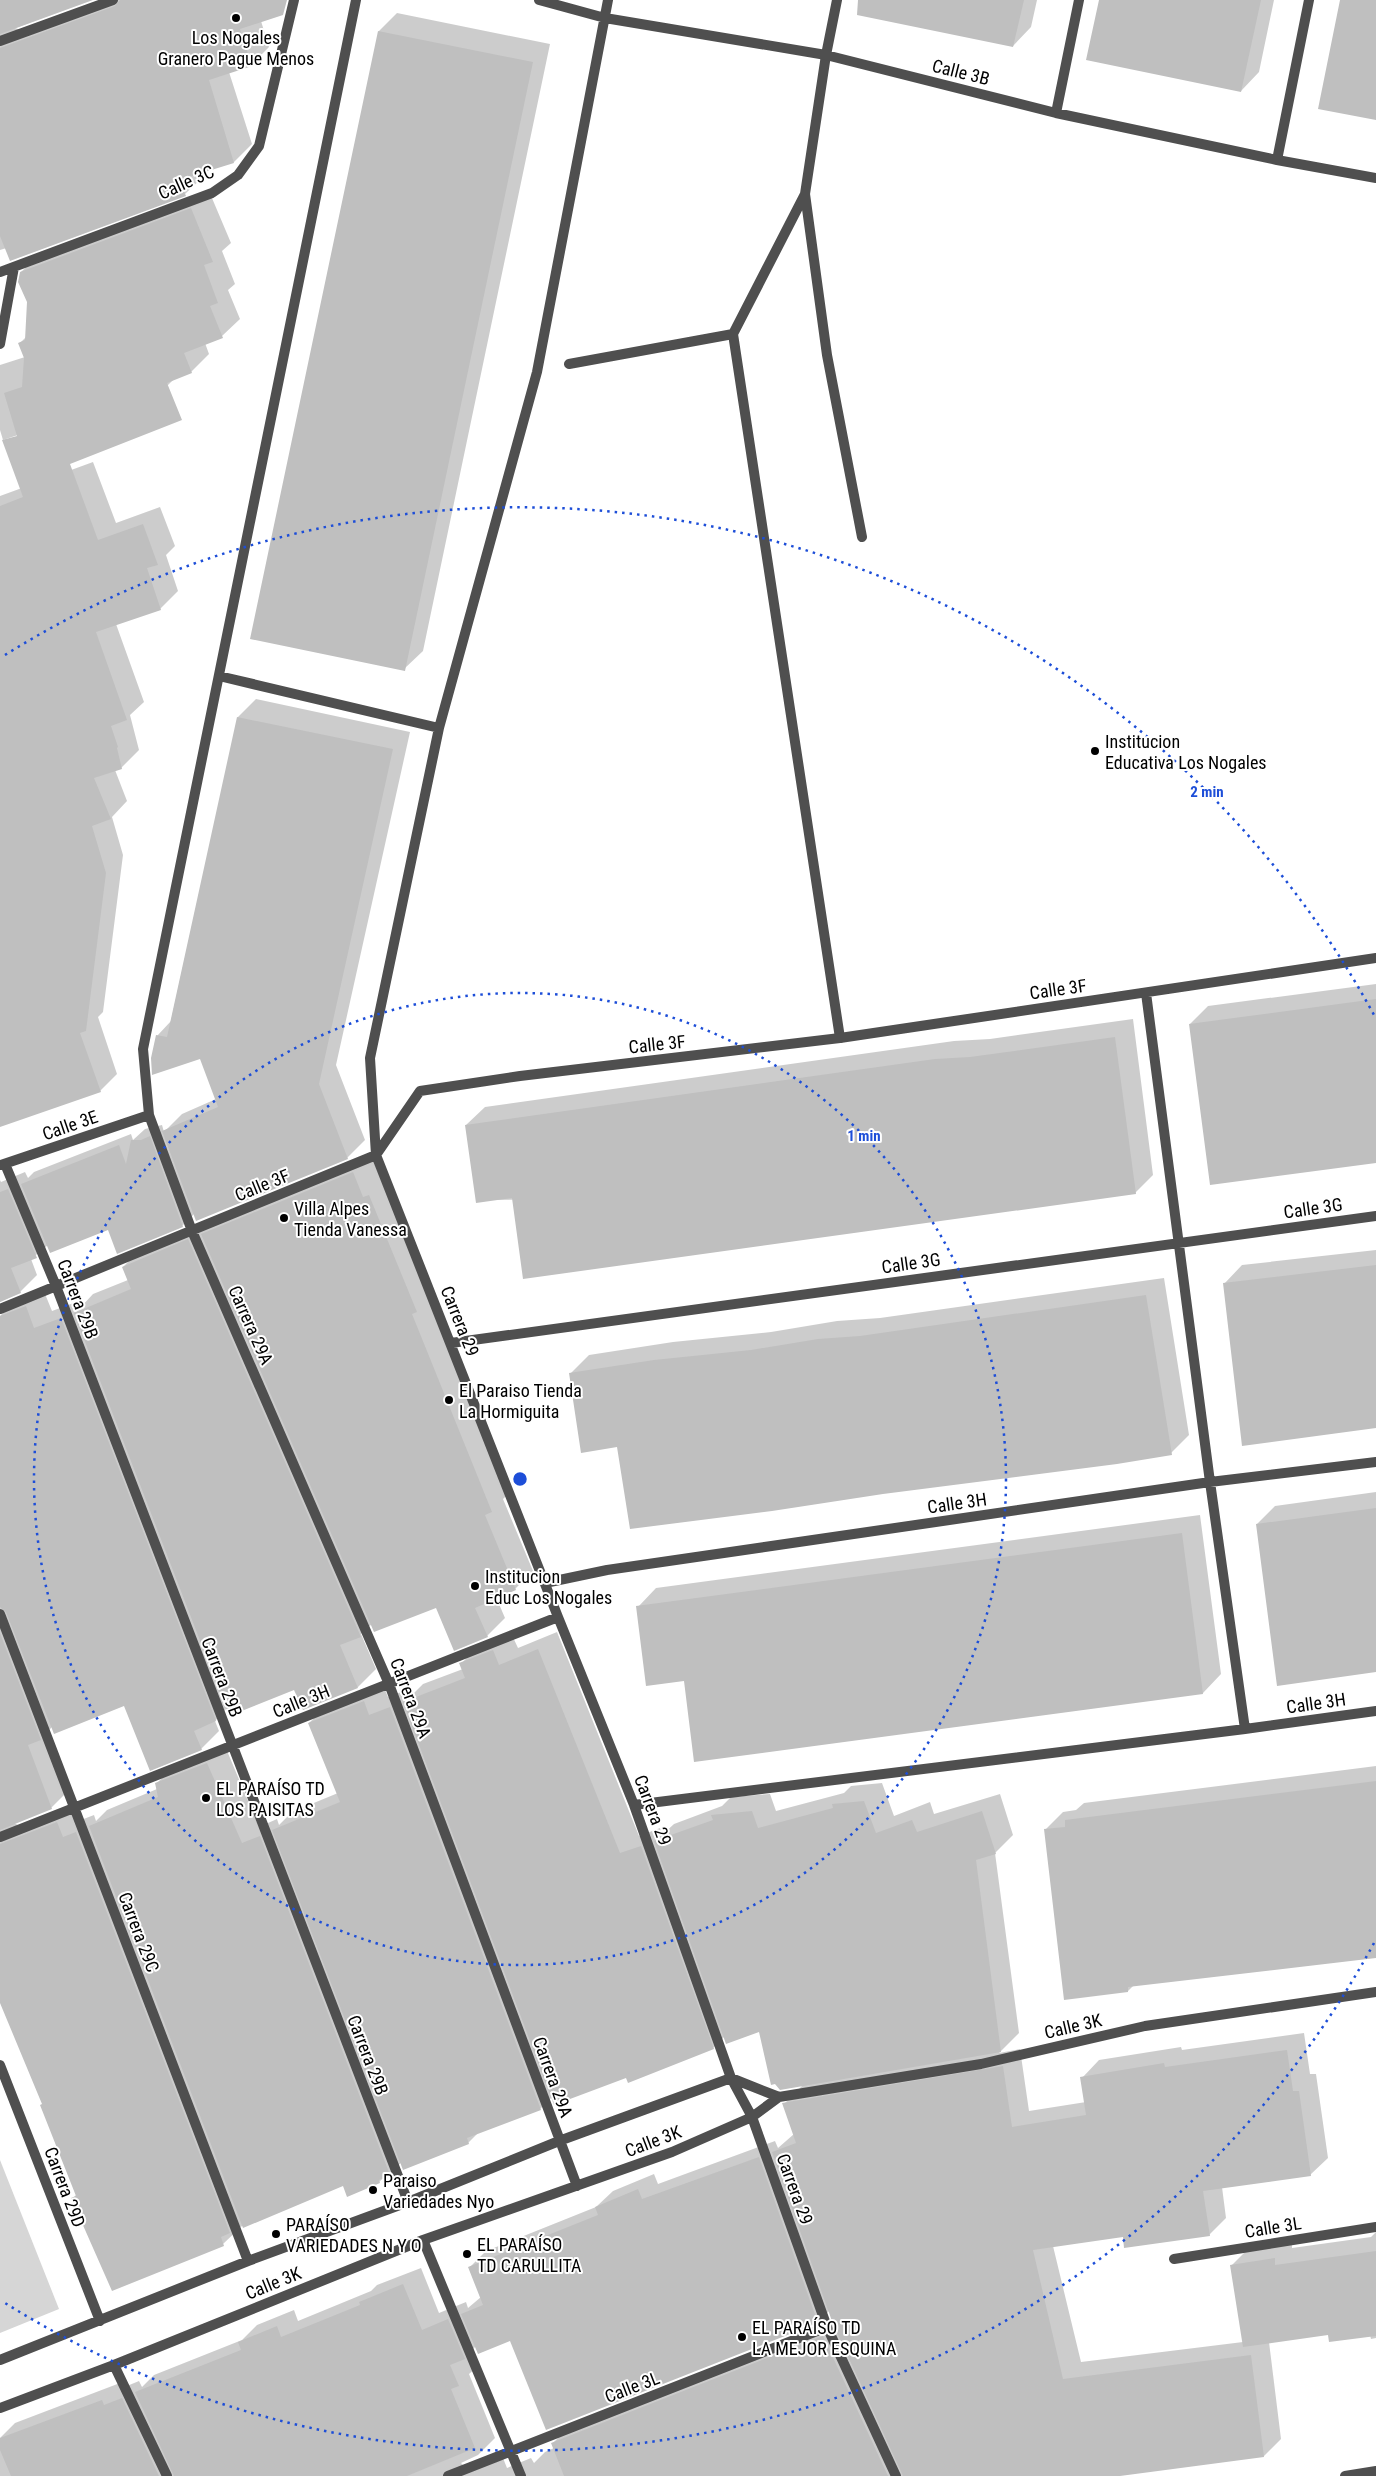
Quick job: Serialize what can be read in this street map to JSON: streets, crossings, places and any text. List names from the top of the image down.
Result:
{
  "streets": {
    "street": [
      "Calle 3B",
      "Calle 3C",
      "Calle 3F",
      "Calle 3E",
      "Calle 3G",
      "Carrera 29B",
      "Carrera 29",
      "Carrera 29A",
      "Calle 3H",
      "Carrera 29C",
      "Calle 3K",
      "Carrera 29D",
      "Calle 3L"
    ]
  },
  "crossings": [
    ["Calle 3B", "Carrera 29"],
    ["Calle 3F", "Carrera 29B"],
    ["Calle 3F", "Carrera 29"],
    ["Calle 3F", "Carrera 29A"],
    ["Calle 3E", "Carrera 29B"],
    ["Calle 3E", "Carrera 29A"],
    ["Calle 3G", "Carrera 29"],
    ["Carrera 29B", "Calle 3H"],
    ["Carrera 29B", "Calle 3K"],
    ["Carrera 29", "Calle 3H"],
    ["Carrera 29", "Calle 3K"],
    ["Carrera 29", "Calle 3L"],
    ["Carrera 29A", "Calle 3H"],
    ["Carrera 29A", "Calle 3K"],
    ["Calle 3H", "Carrera 29C"],
    ["Carrera 29C", "Calle 3K"],
    ["Calle 3K", "Carrera 29D"]
  ],
  "places": [
    "Los Nogales Granero Pague Menos",
    "Institucion Educativa Los Nogales",
    "Villa Alpes Tienda Vanessa",
    "El Paraiso Tienda La Hormiguita",
    "Institucion Educ Los Nogales",
    "EL PARAÍSO TD LOS PAISITAS",
    "Paraiso Variedades Nyo",
    "PARAÍSO VARIEDADES N Y O",
    "EL PARAÍSO TD CARULLITA",
    "EL PARAÍSO TD LA MEJOR ESQUINA"
  ],
  "rings": ["2 min", "1 min"]
}
